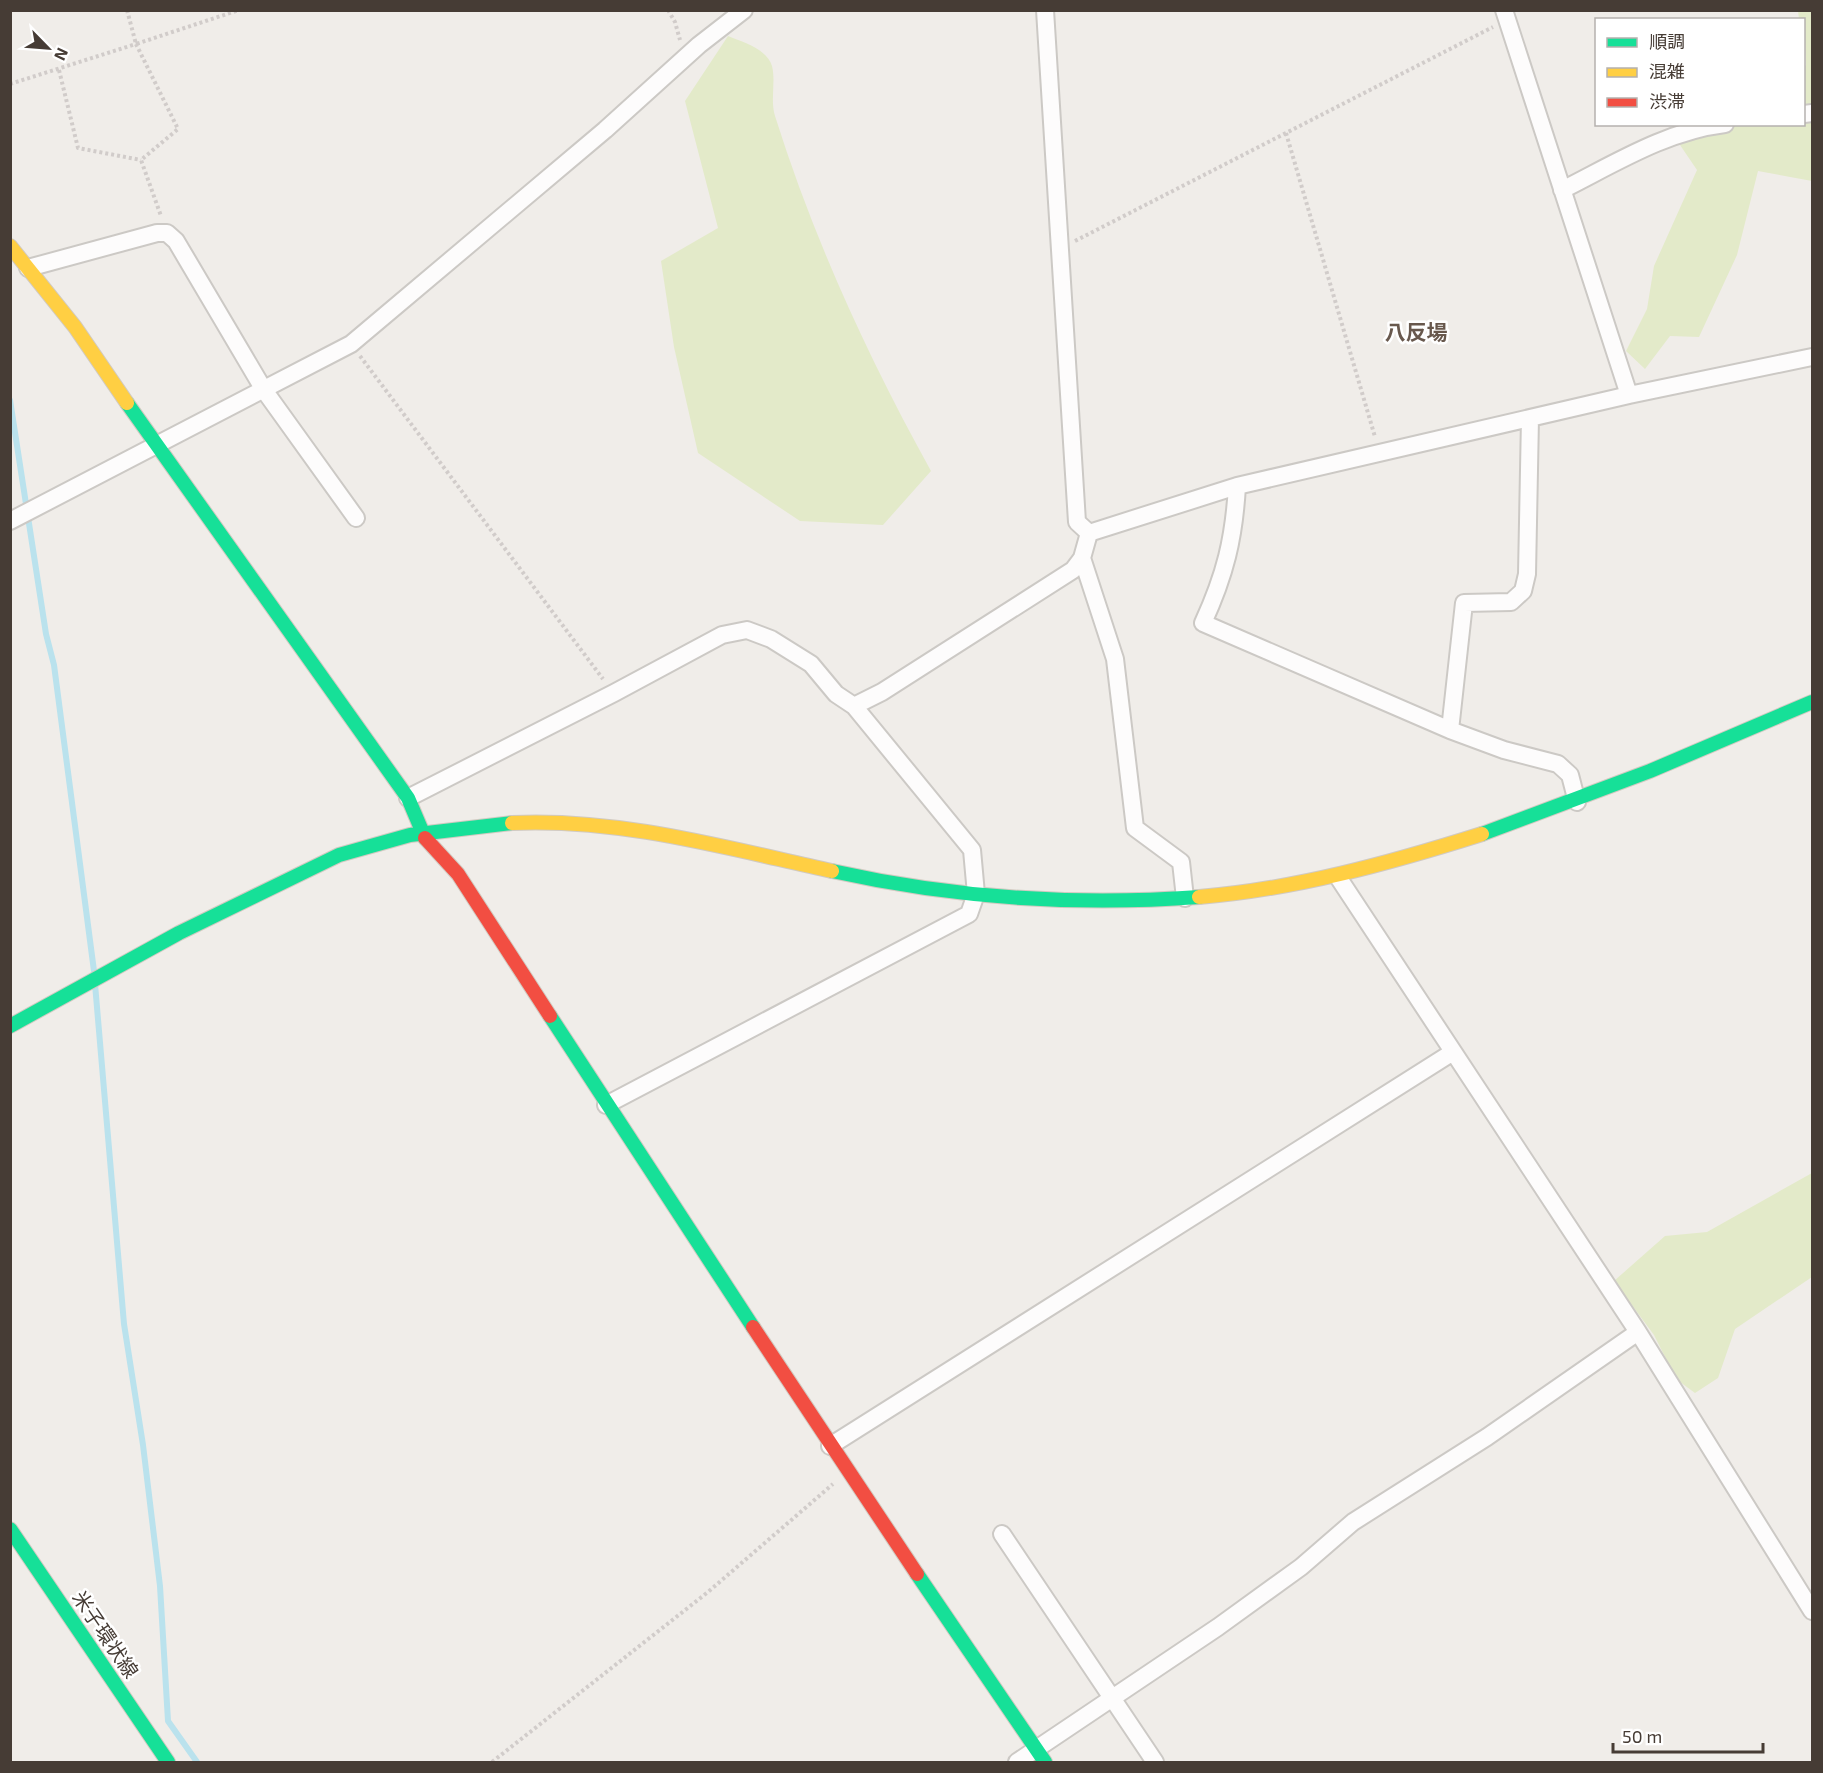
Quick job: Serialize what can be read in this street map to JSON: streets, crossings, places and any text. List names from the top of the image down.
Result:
{
  "streets": {
    "street": ["米子環状線"]
  },
  "districts": ["八反場"],
  "legend": ["順調", "混雑", "渋滞"],
  "scale_bar": "50 m",
  "north": "bottom right"
}
